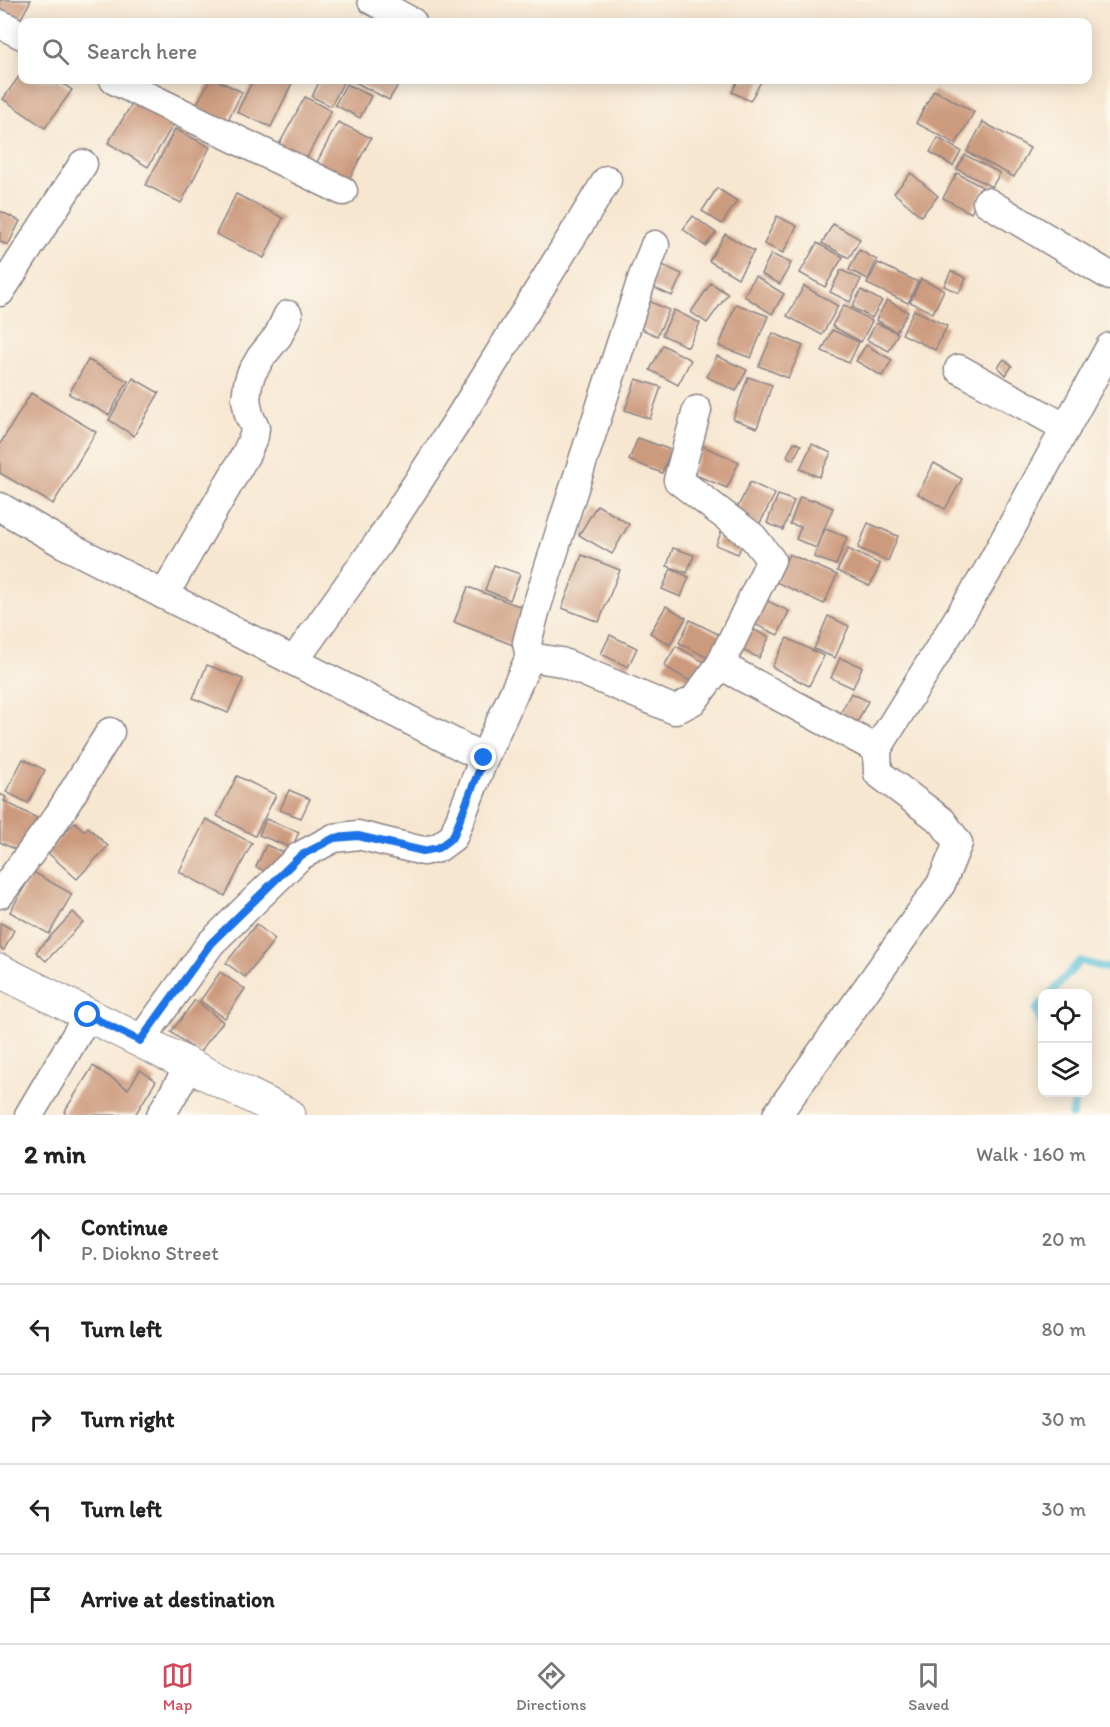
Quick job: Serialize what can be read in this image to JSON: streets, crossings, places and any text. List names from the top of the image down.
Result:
{
  "page": {
    "search": "Search here",
    "heading": ["2 min", "Walk · 160 m"],
    "list": [
      ["Continue", "P. Diokno Street", "20 m"],
      ["Turn left", "80 m"],
      ["Turn right", "30 m"],
      ["Turn left", "30 m"],
      "Arrive at destination"
    ],
    "nav": ["Map", "Directions", "Saved"]
  }
}
